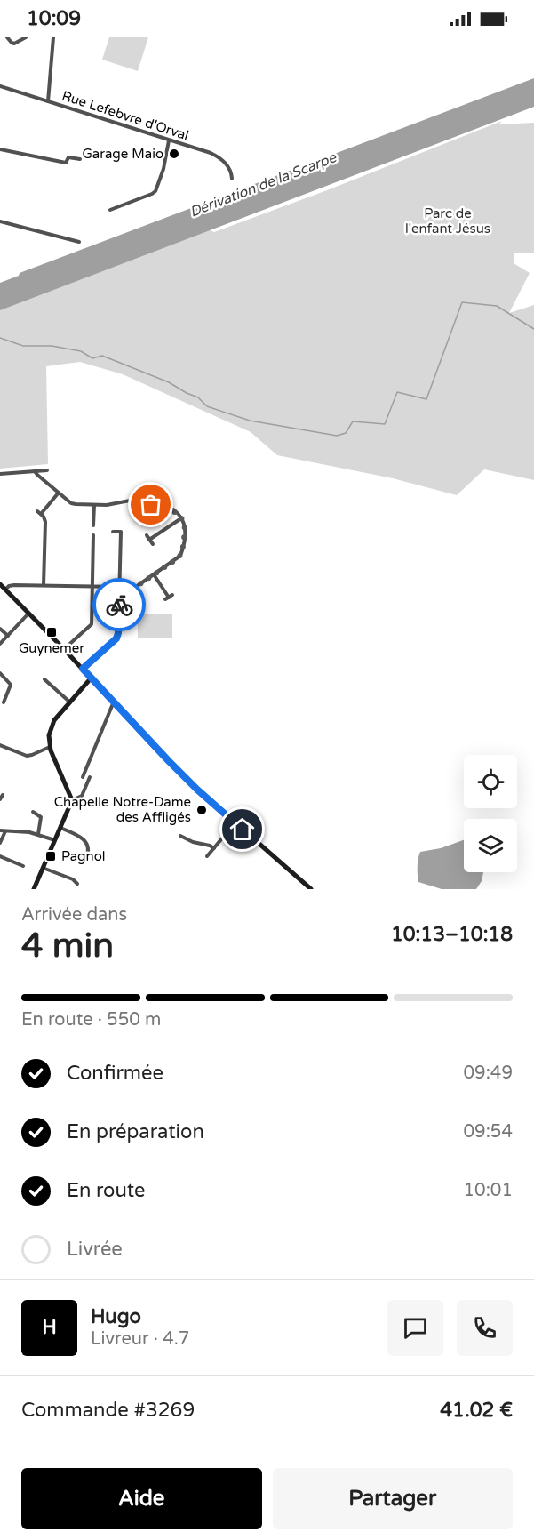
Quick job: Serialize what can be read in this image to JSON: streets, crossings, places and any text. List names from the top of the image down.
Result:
{
  "streets": {
    "street": ["Rue Lefebvre d'Orval"]
  },
  "water": ["Dérivation de la Scarpe"],
  "parks": ["Parc de l'enfant Jésus"],
  "places": {
    "other": ["Garage Maio", "Chapelle Notre-Dame des Affligés"],
    "transit": ["Guynemer", "Pagnol"]
  },
  "page": {
    "status": "10:09",
    "heading": ["4 min", "Arrivée dans", "10:13–10:18"],
    "panel": [
      "Hugo",
      "Livreur · 4.7",
      "Commande #3269",
      "41.02 €"
    ],
    "bar": "En route · 550 m",
    "list": [
      ["Confirmée", "09:49"],
      ["En préparation", "09:54"],
      ["En route", "10:01"],
      "Livrée"
    ],
    "round": "H",
    "buttons": ["Aide", "Partager"]
  }
}
